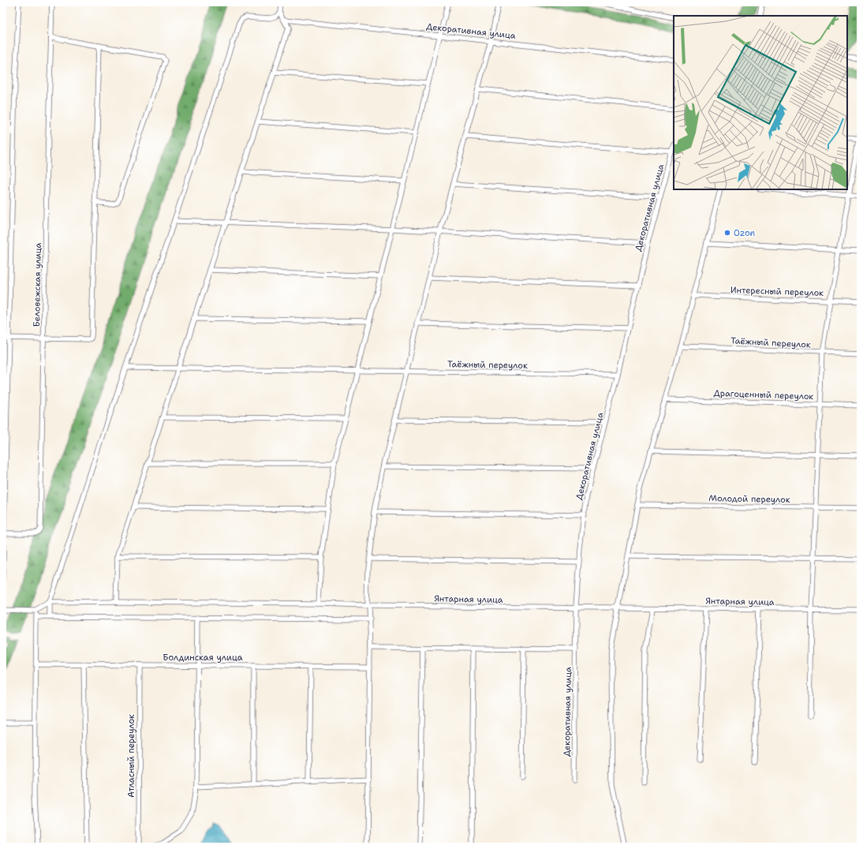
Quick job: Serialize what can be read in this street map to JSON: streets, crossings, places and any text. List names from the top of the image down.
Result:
{
  "streets": {
    "street": [
      "Декоративная улица",
      "Беловежская улица",
      "Интересный переулок",
      "Таёжный переулок",
      "Драгоценный переулок",
      "Молодой переулок",
      "Янтарная улица",
      "Болдинская улица",
      "Атласный переулок"
    ]
  },
  "crossings": [
    ["Декоративная улица", "Таёжный переулок"],
    ["Декоративная улица", "Янтарная улица"],
    ["Болдинская улица", "Атласный переулок"]
  ],
  "places": ["Ozon"]
}
